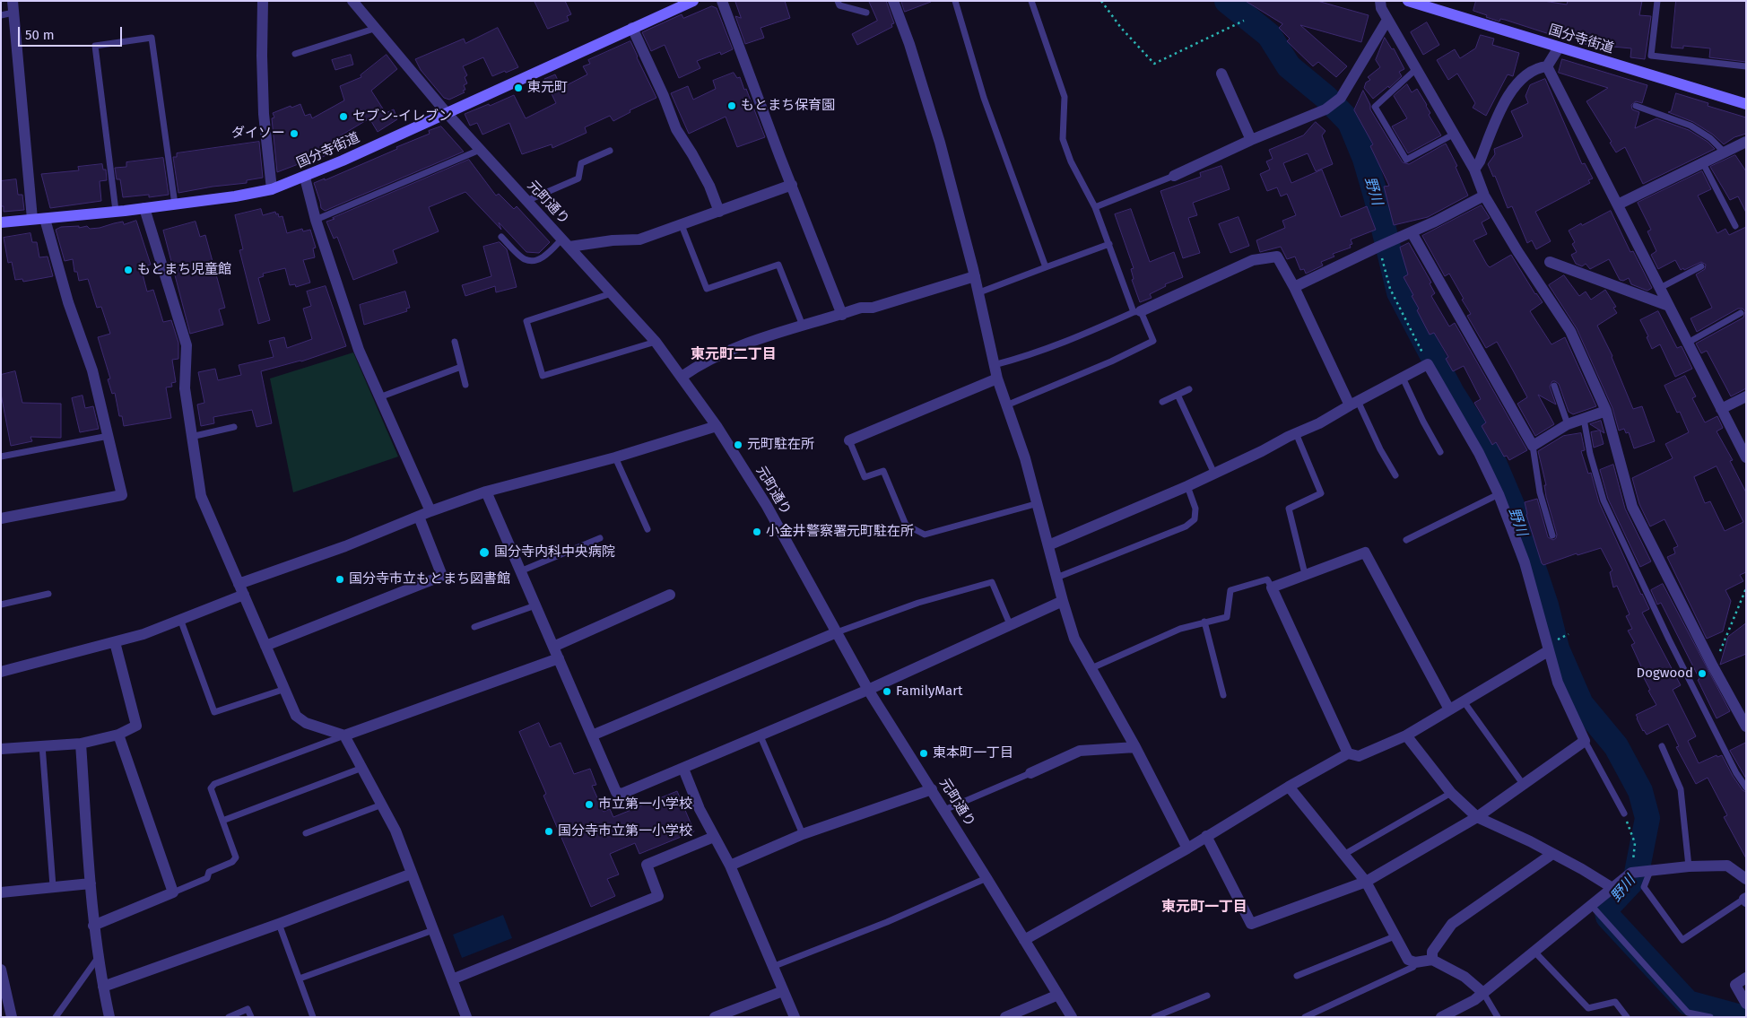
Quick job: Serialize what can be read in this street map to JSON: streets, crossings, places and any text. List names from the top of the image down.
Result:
{
  "streets": {
    "main road": ["国分寺街道"],
    "street": ["元町通り"]
  },
  "crossings": [
    ["国分寺街道", "元町通り"]
  ],
  "districts": ["東元町二丁目", "東元町一丁目"],
  "water": ["野川"],
  "places": [
    "東元町",
    "もとまち保育園",
    "セブン-イレブン",
    "ダイソー",
    "もとまち児童館",
    "元町駐在所",
    "小金井警察署元町駐在所",
    "国分寺内科中央病院",
    "国分寺市立もとまち図書館",
    "Dogwood",
    "FamilyMart",
    "東本町一丁目",
    "市立第一小学校",
    "国分寺市立第一小学校"
  ],
  "scale_bar": "50 m"
}
